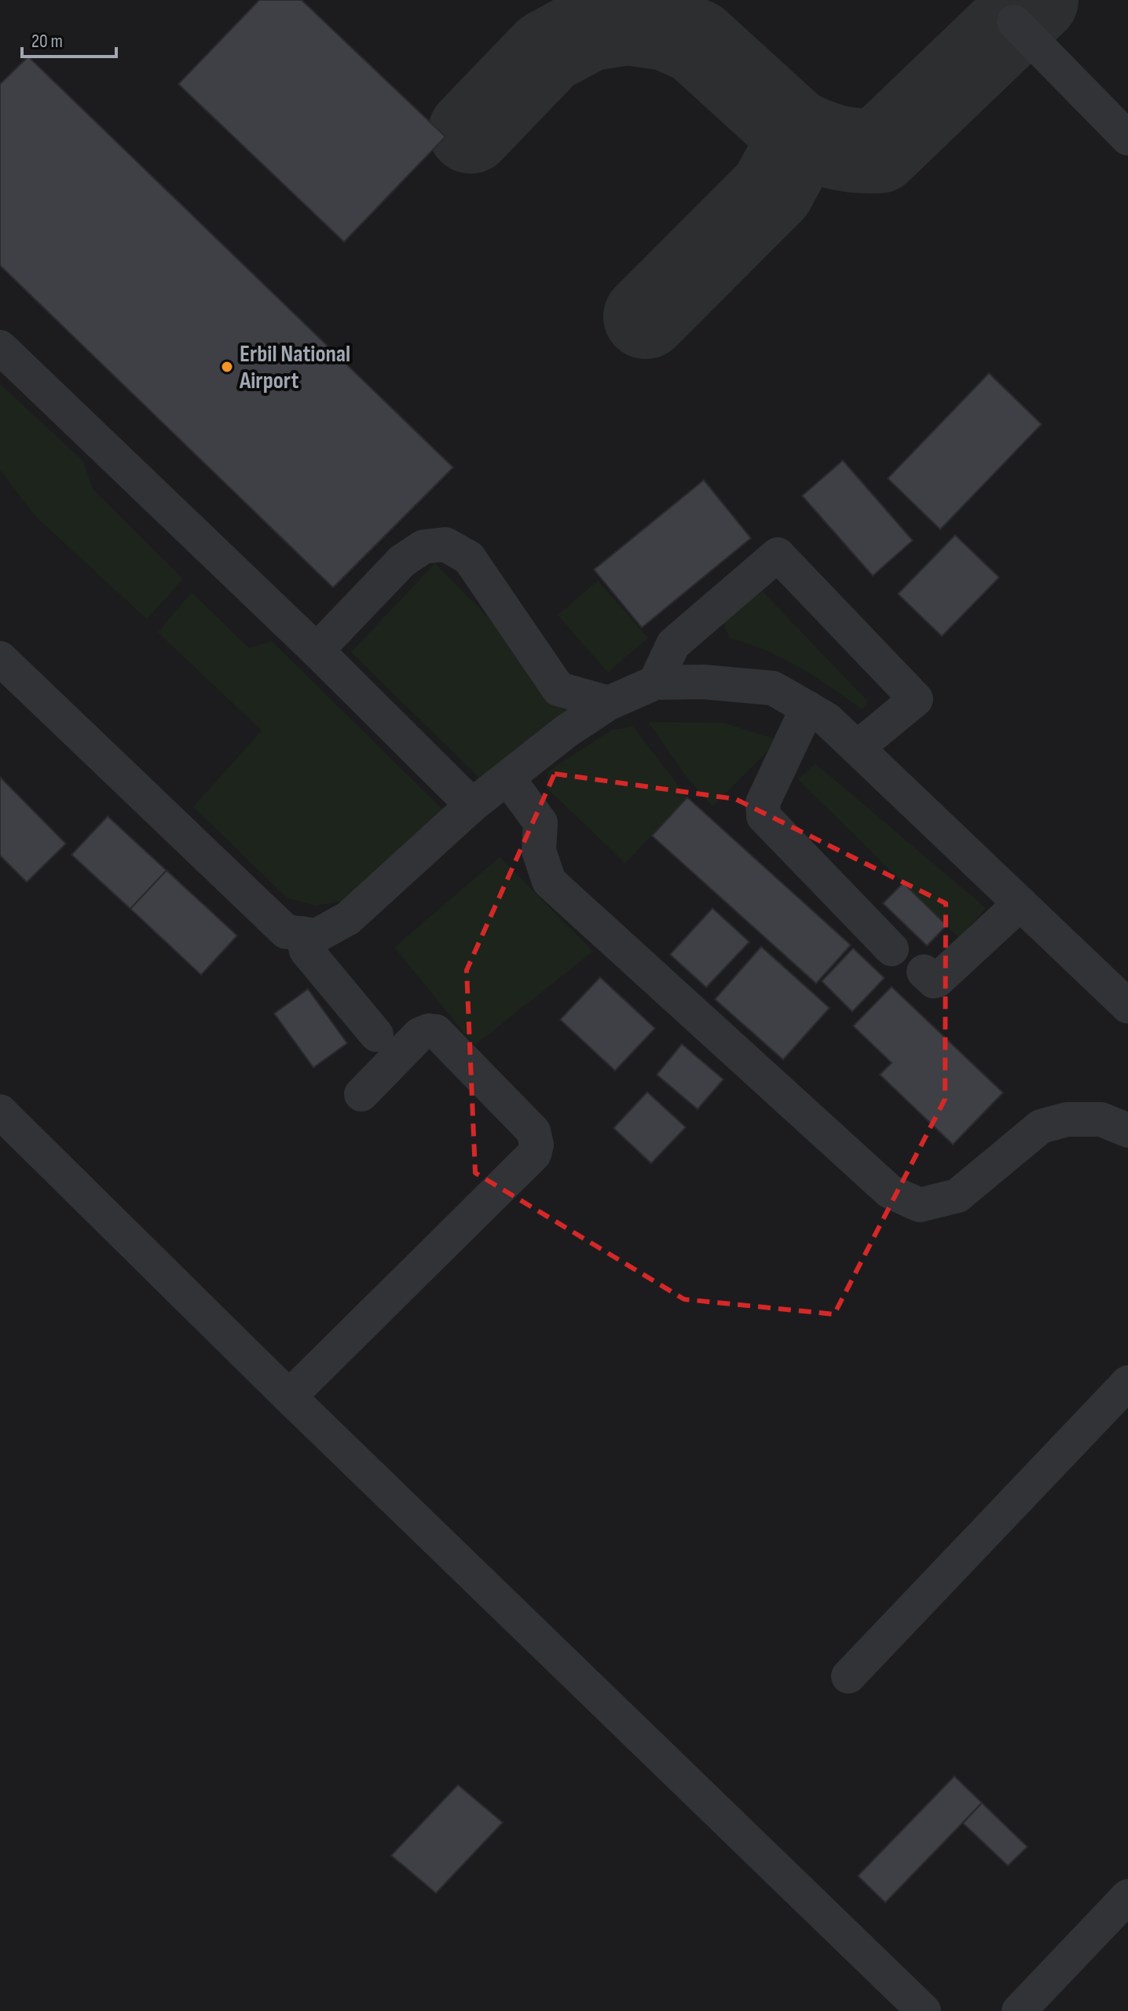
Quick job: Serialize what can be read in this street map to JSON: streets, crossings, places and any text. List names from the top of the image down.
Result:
{
  "places": ["Erbil National Airport"],
  "scale_bar": "20 m"
}
